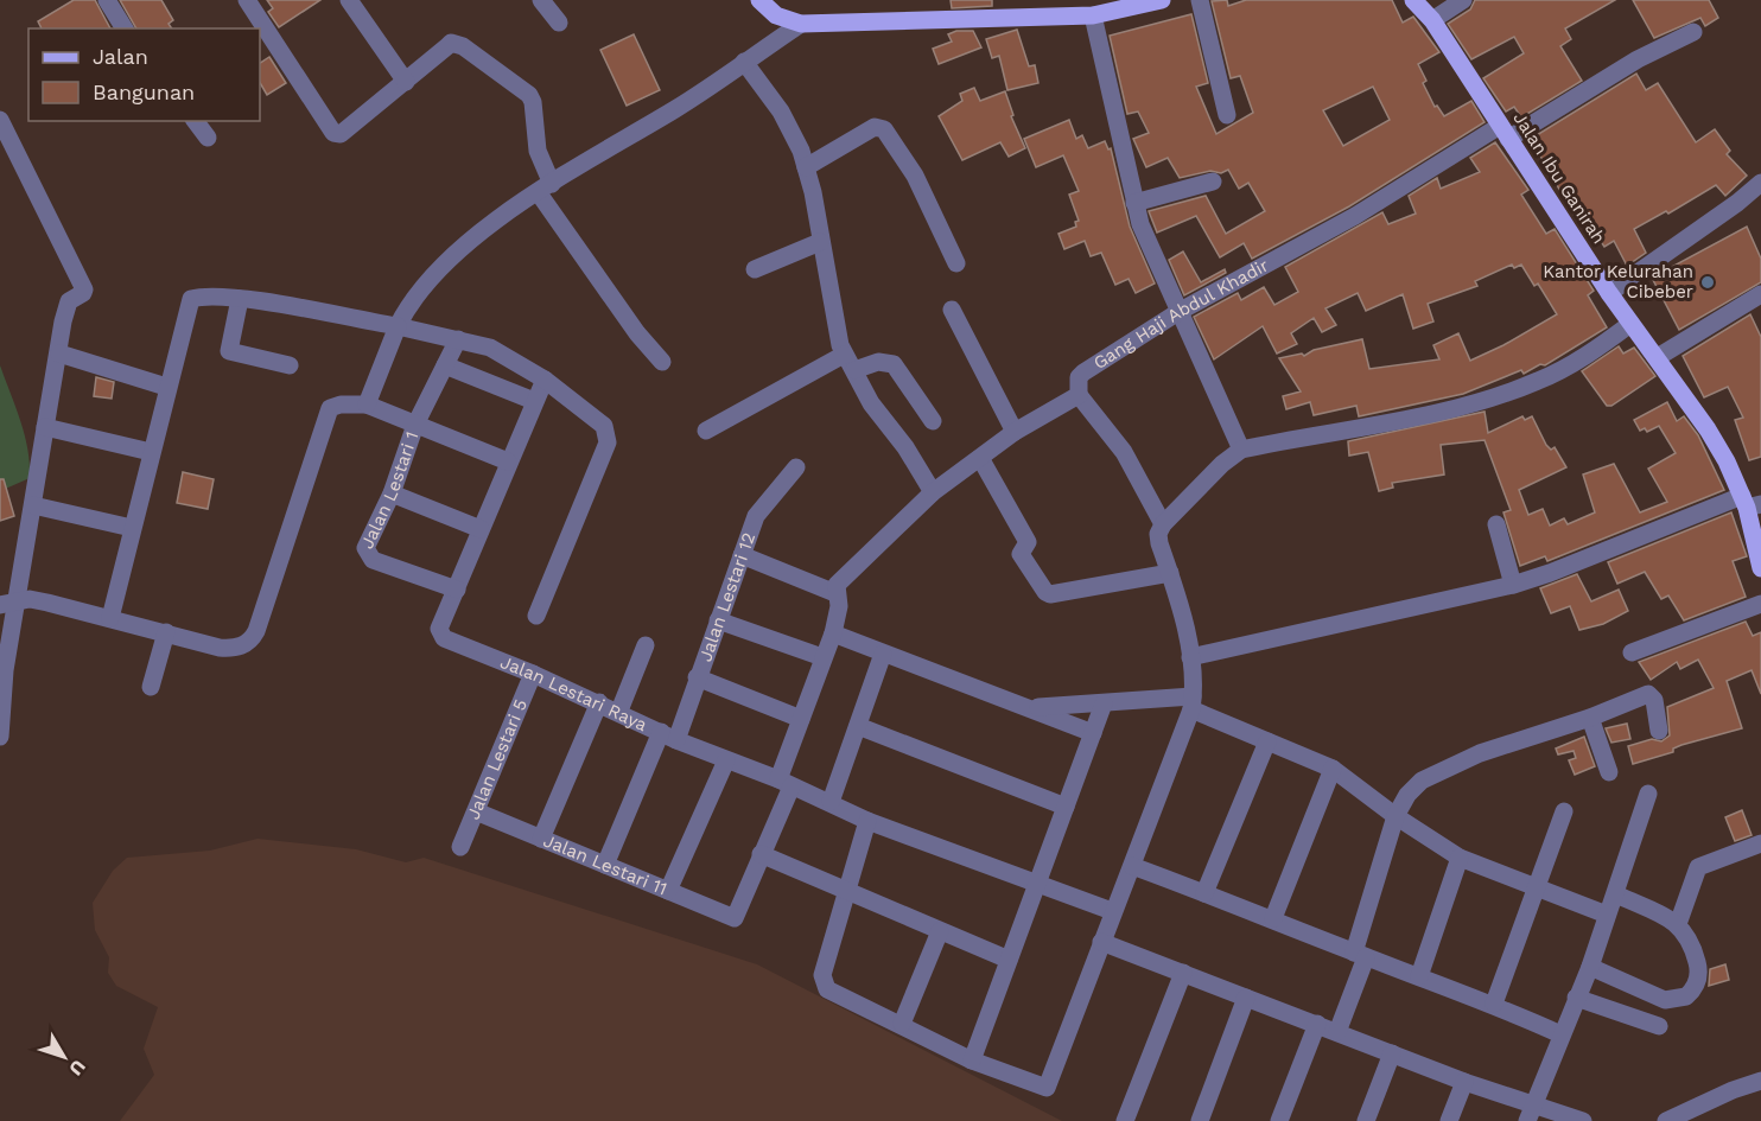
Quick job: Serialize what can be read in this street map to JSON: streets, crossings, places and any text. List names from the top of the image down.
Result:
{
  "streets": {
    "main road": ["Jalan Ibu Ganirah"],
    "street": [
      "Gang Haji Abdul Khadir",
      "Jalan Lestari 1",
      "Jalan Lestari 12",
      "Jalan Lestari Raya",
      "Jalan Lestari 5",
      "Jalan Lestari 11"
    ]
  },
  "crossings": [
    ["Jalan Ibu Ganirah", "Gang Haji Abdul Khadir"],
    ["Jalan Lestari 1", "Jalan Lestari Raya"],
    ["Jalan Lestari 12", "Jalan Lestari Raya"],
    ["Jalan Lestari 12", "Jalan Lestari 11"],
    ["Jalan Lestari Raya", "Jalan Lestari 5"],
    ["Jalan Lestari 5", "Jalan Lestari 11"]
  ],
  "places": ["Kantor Kelurahan Cibeber"],
  "legend": ["Jalan", "Bangunan"],
  "north": "bottom right"
}
